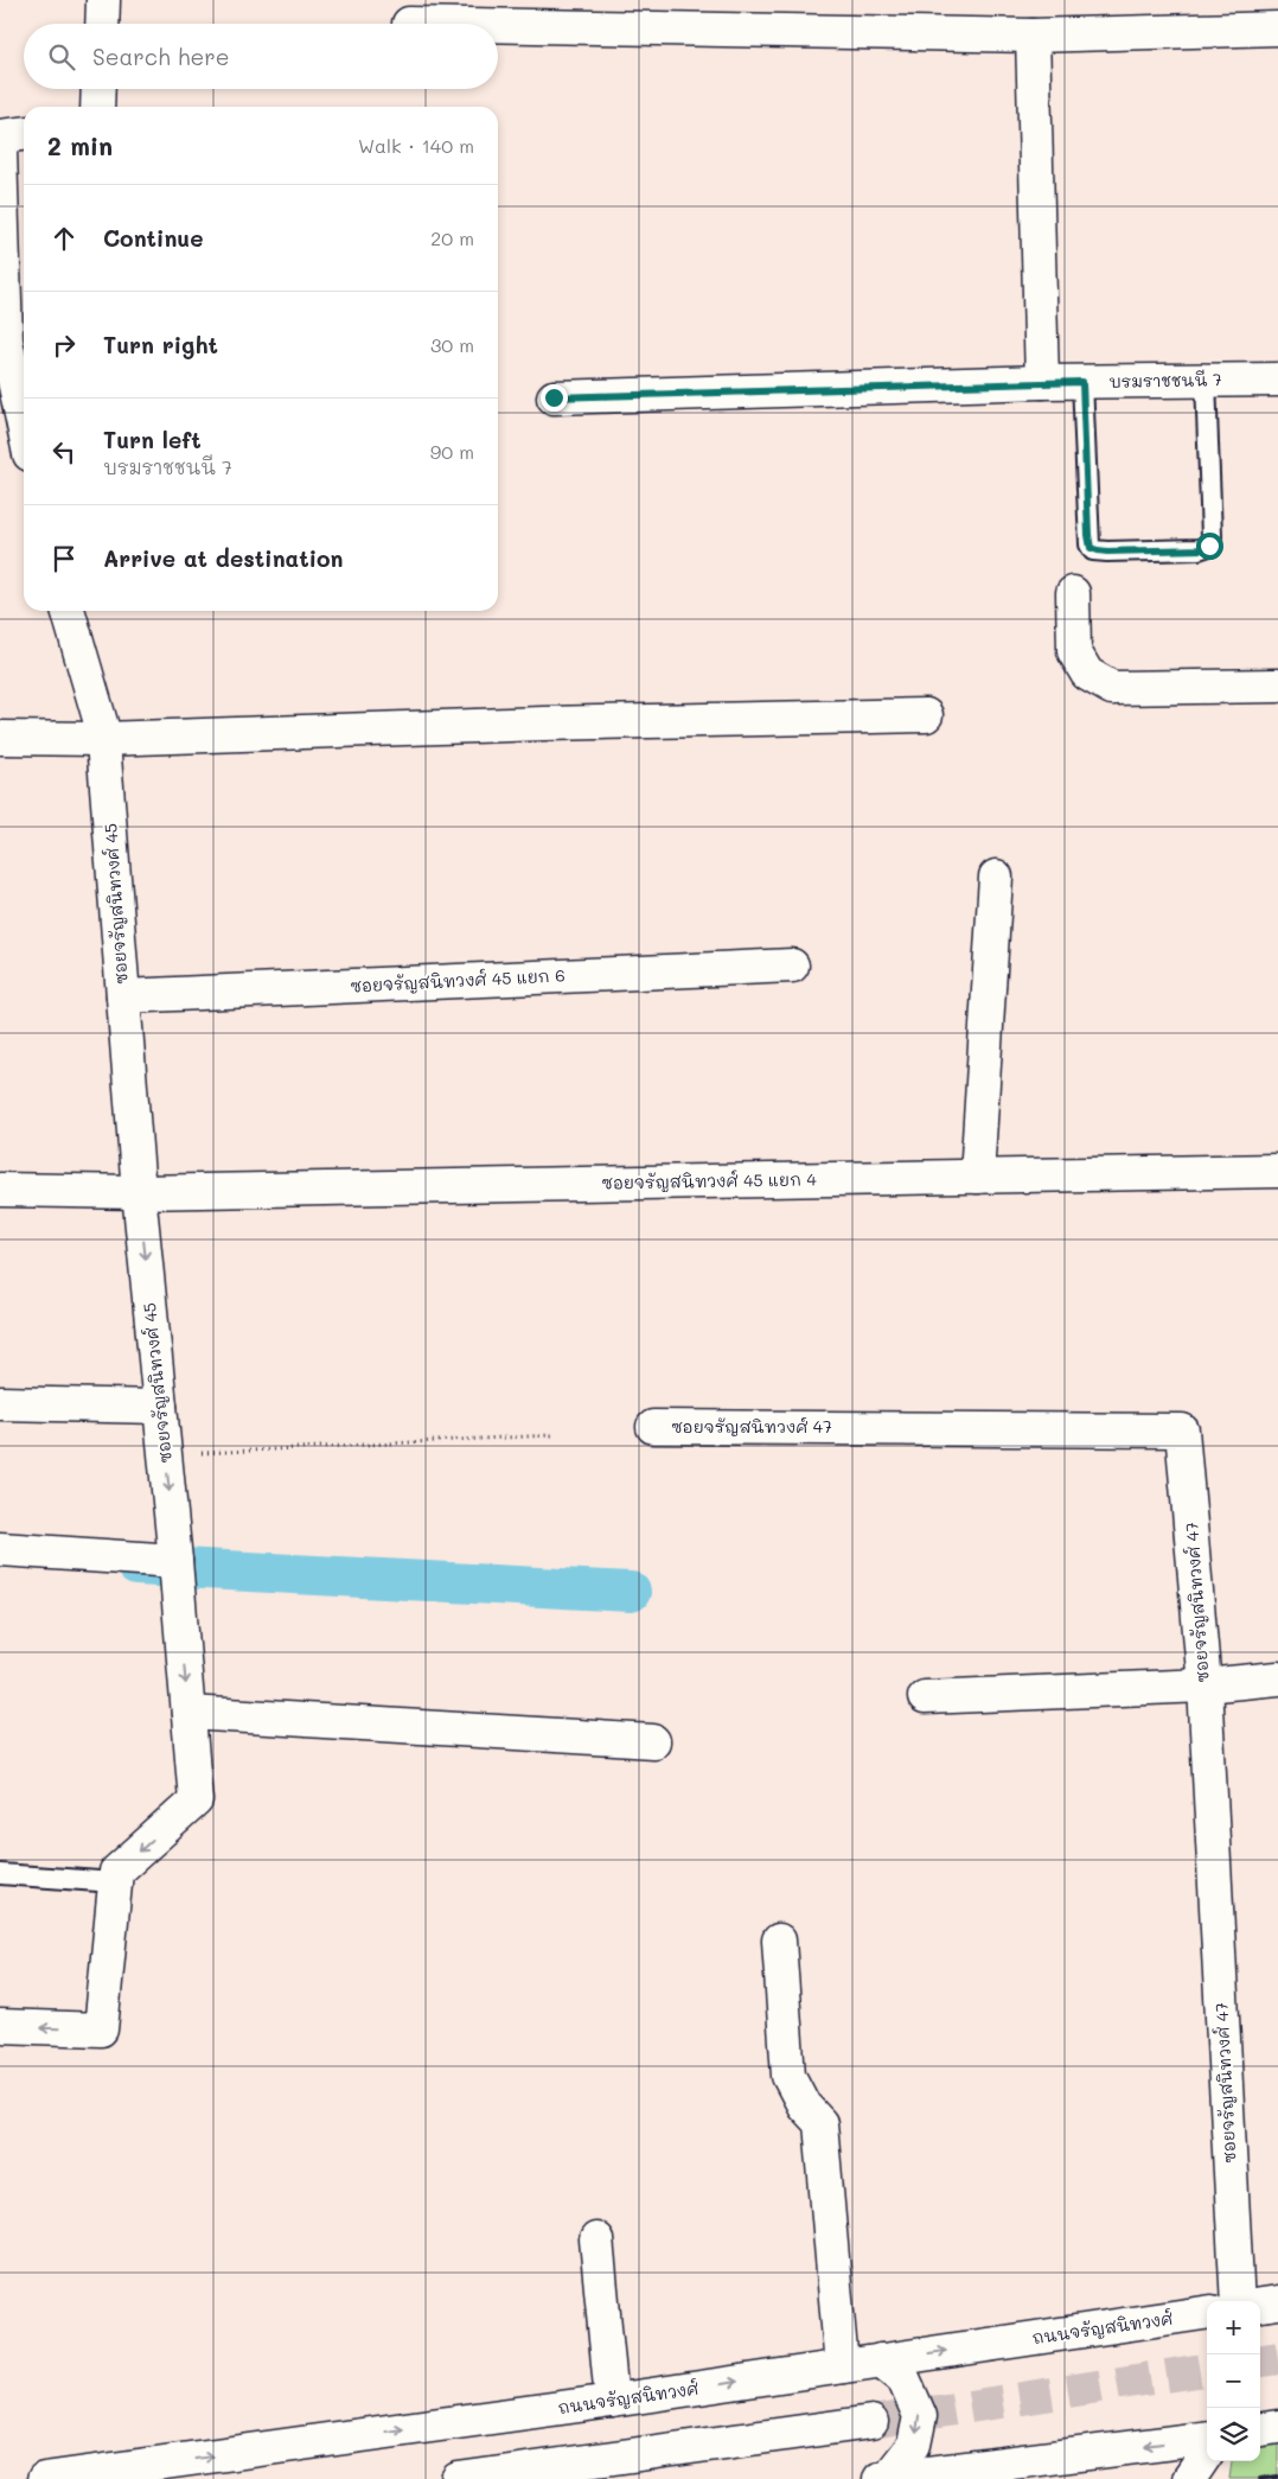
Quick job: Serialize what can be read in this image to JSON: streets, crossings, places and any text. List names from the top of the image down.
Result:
{
  "streets": {
    "street": [
      "บรมราชชนนี 7",
      "ซอยจรัญสนิทวงศ์ 45",
      "ซอยจรัญสนิทวงศ์ 45 แยก 6",
      "ซอยจรัญสนิทวงศ์ 45 แยก 4",
      "ซอยจรัญสนิทวงศ์ 47",
      "ถนนจรัญสนิทวงศ์"
    ]
  },
  "crossings": [
    ["ซอยจรัญสนิทวงศ์ 45", "ซอยจรัญสนิทวงศ์ 45 แยก 6"],
    ["ซอยจรัญสนิทวงศ์ 45", "ซอยจรัญสนิทวงศ์ 45 แยก 4"]
  ],
  "one_way": ["ซอยจรัญสนิทวงศ์ 45"],
  "page": {
    "search": "Search here",
    "heading": ["2 min", "Walk · 140 m"],
    "list": [
      ["Continue", "20 m"],
      ["Turn right", "30 m"],
      ["Turn left", "บรมราชชนนี 7", "90 m"],
      "Arrive at destination"
    ],
    "map_buttons": ["+", "−"]
  }
}
